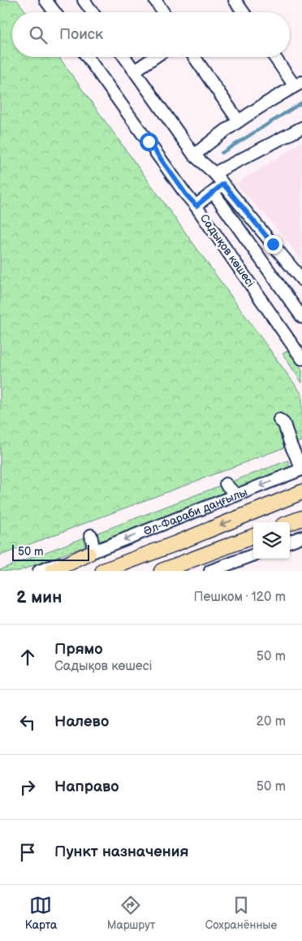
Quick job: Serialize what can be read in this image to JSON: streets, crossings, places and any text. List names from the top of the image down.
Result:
{
  "streets": {
    "main road": ["Әл-Фараби даңғылы"],
    "street": ["Садықов көшесі"]
  },
  "one_way": ["Әл-Фараби даңғылы"],
  "scale_bar": "50 m",
  "page": {
    "search": "Поиск",
    "scale": "50 m",
    "heading": ["2 мин", "Пешком · 120 m"],
    "list": [
      ["Прямо", "Садықов көшесі", "50 m"],
      ["Налево", "20 m"],
      ["Направо", "50 m"],
      "Пункт назначения"
    ],
    "nav": ["Карта", "Маршрут", "Сохранённые"]
  }
}
